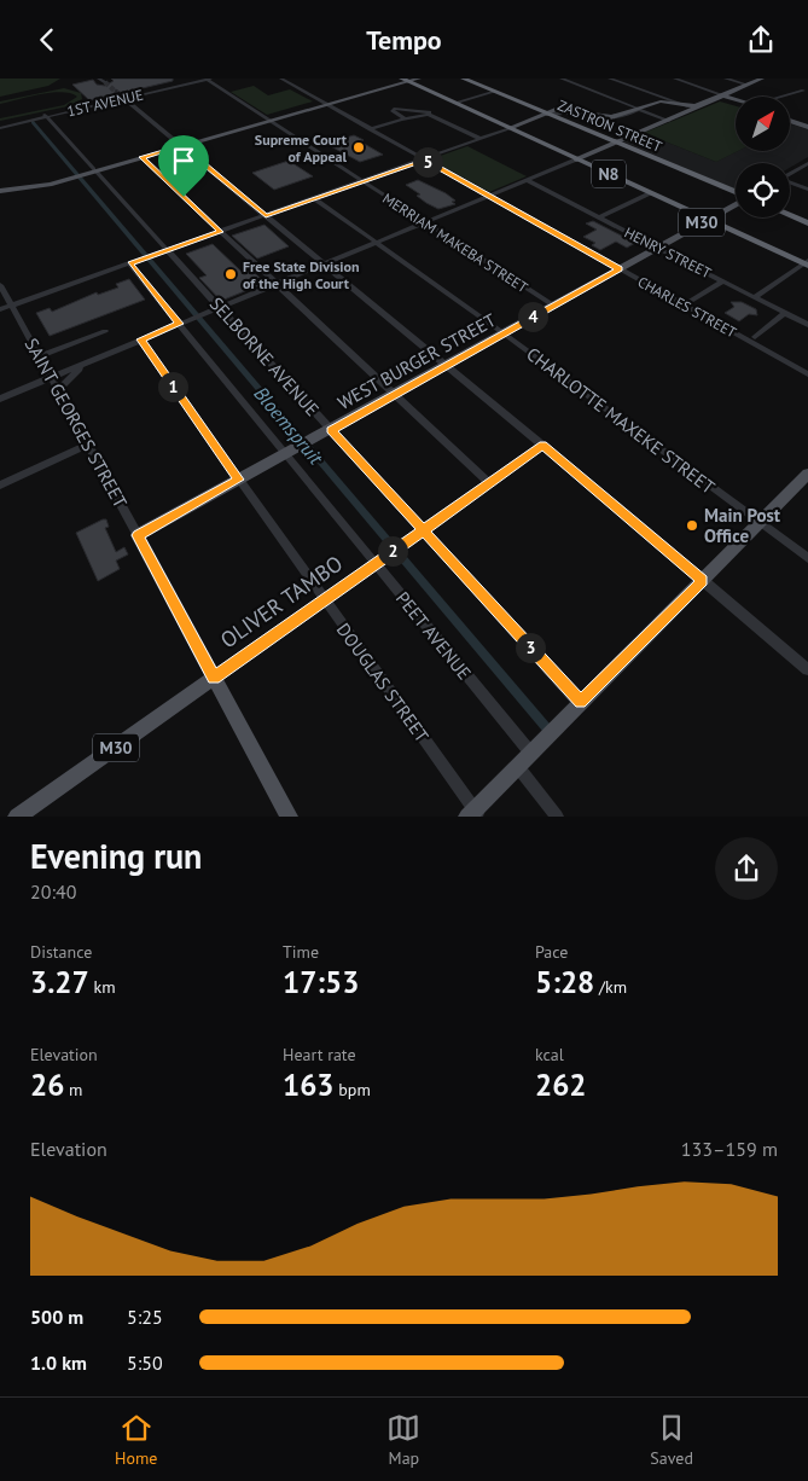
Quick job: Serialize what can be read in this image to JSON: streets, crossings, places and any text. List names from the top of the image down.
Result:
{
  "streets": {
    "highway": ["ZASTRON STREET", "N8"],
    "main road": [
      "M30",
      "WEST BURGER STREET",
      "SAINT GEORGES STREET",
      "OLIVER TAMBO"
    ],
    "street": [
      "1ST AVENUE",
      "MERRIAM MAKEBA STREET",
      "HENRY STREET",
      "CHARLES STREET",
      "SELBORNE AVENUE",
      "CHARLOTTE MAXEKE STREET",
      "PEET AVENUE",
      "DOUGLAS STREET"
    ]
  },
  "crossings": [
    ["1ST AVENUE", "MERRIAM MAKEBA STREET"],
    ["1ST AVENUE", "SELBORNE AVENUE"],
    ["N8", "WEST BURGER STREET"],
    ["M30", "WEST BURGER STREET"],
    ["M30", "SAINT GEORGES STREET"],
    ["M30", "PEET AVENUE"],
    ["M30", "DOUGLAS STREET"],
    ["MERRIAM MAKEBA STREET", "WEST BURGER STREET"],
    ["HENRY STREET", "WEST BURGER STREET"],
    ["CHARLES STREET", "WEST BURGER STREET"],
    ["SELBORNE AVENUE", "WEST BURGER STREET"],
    ["SELBORNE AVENUE", "OLIVER TAMBO"],
    ["WEST BURGER STREET", "CHARLOTTE MAXEKE STREET"],
    ["WEST BURGER STREET", "PEET AVENUE"],
    ["SAINT GEORGES STREET", "OLIVER TAMBO"],
    ["OLIVER TAMBO", "PEET AVENUE"],
    ["OLIVER TAMBO", "DOUGLAS STREET"]
  ],
  "water": ["Bloemspruit"],
  "places": ["Supreme Court of Appeal", "Free State Division of the High Court", "Main Post Office"],
  "north": "top right",
  "page": {
    "header": "Tempo",
    "pins": [
      "5",
      "4",
      "1",
      "2",
      "3"
    ],
    "heading": ["Evening run", "20:40"],
    "stats": [
      ["Distance", "3.27 km"],
      ["Time", "17:53"],
      ["Pace", "5:28 /km"],
      ["Elevation", "26 m"],
      ["Heart rate", "163 bpm"],
      ["kcal", "262"]
    ],
    "chart": ["Elevation", "133–159 m"],
    "list": [
      {
        "name": "500 m",
        "note": "5:25"
      },
      {
        "name": "1.0 km",
        "note": "5:50"
      }
    ],
    "tabs": ["Home", "Map", "Saved"]
  }
}
